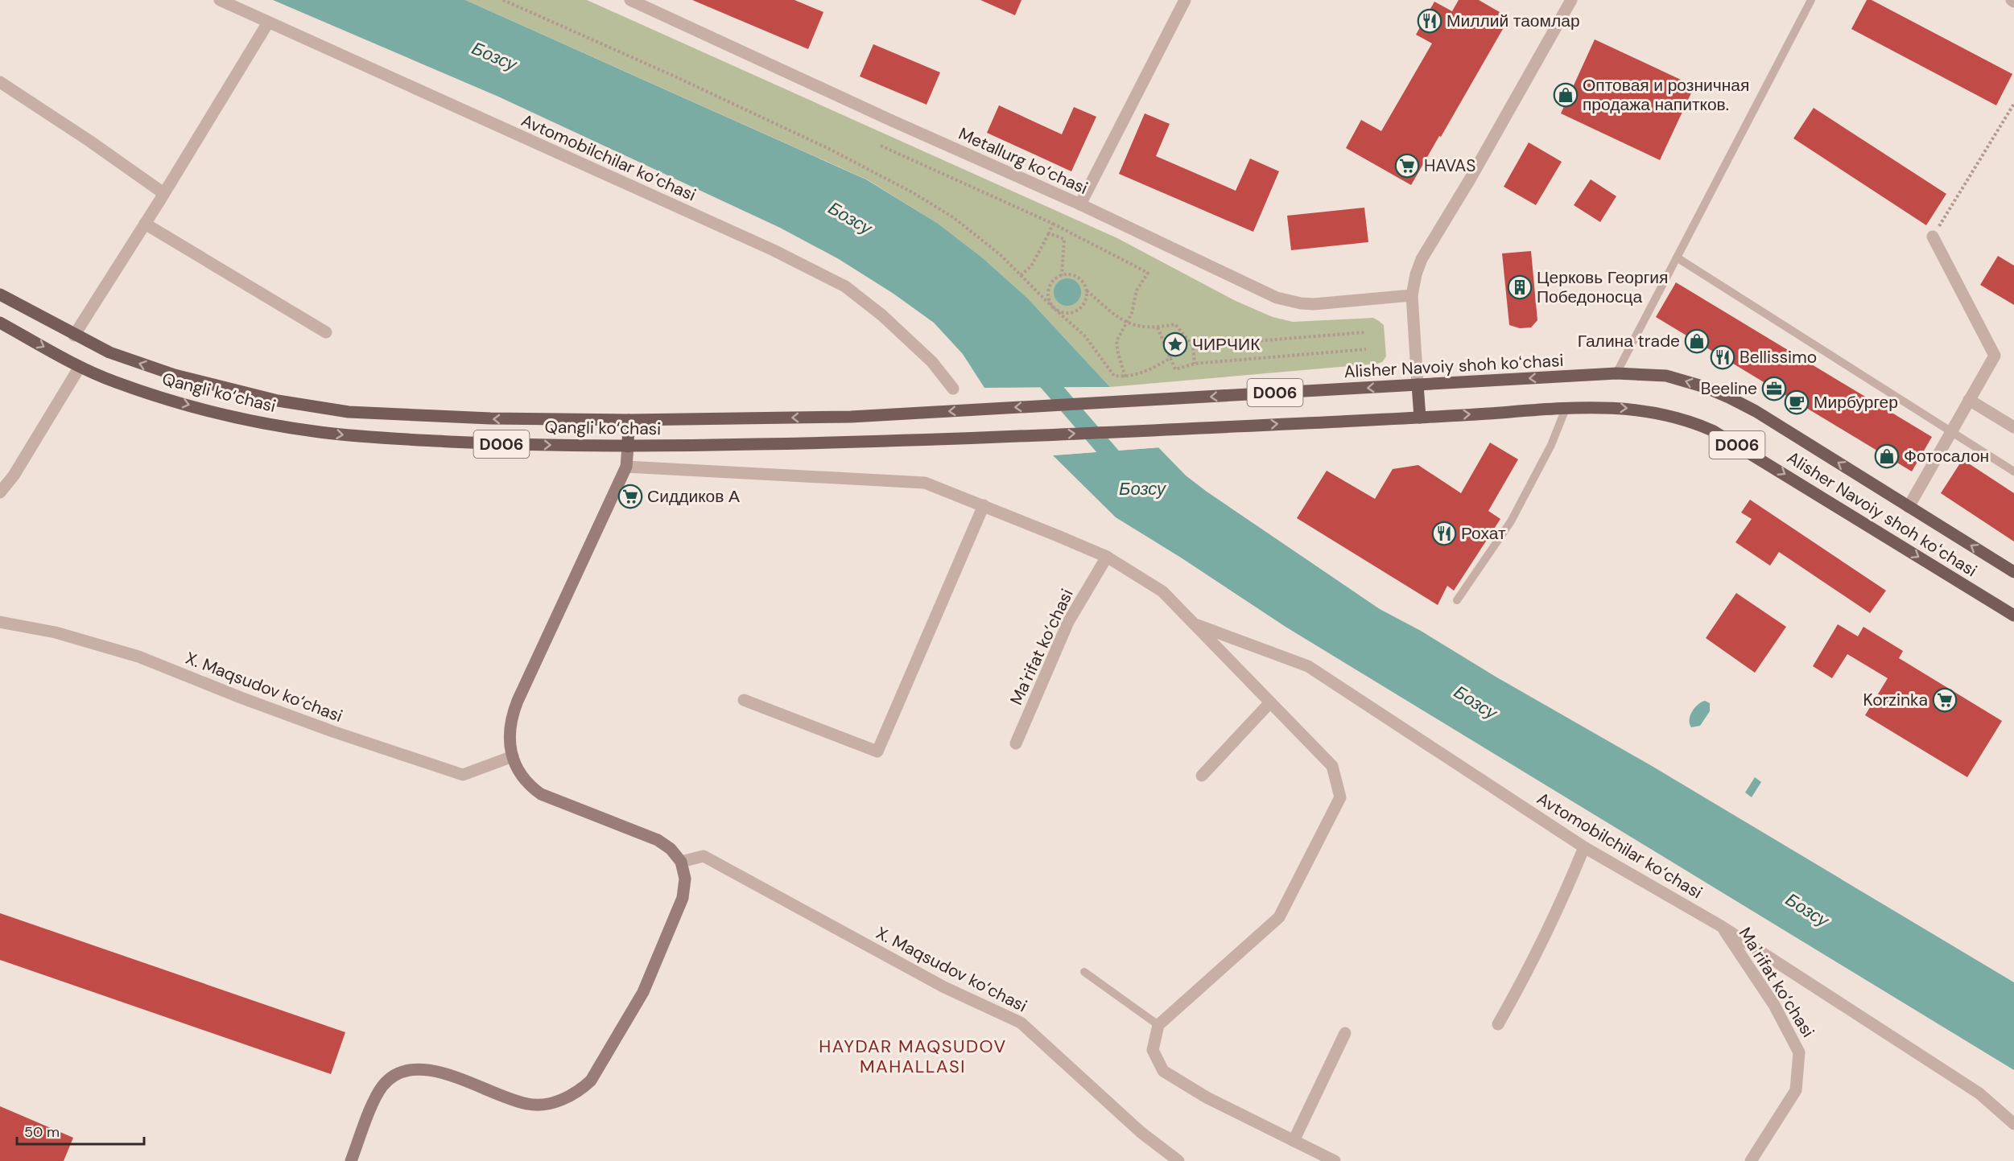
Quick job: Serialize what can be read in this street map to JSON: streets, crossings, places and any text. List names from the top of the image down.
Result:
{
  "streets": {
    "main road": ["Alisher Navoiy shoh koʻchasi", "Qangli ko‘chasi", "D006"],
    "street": [
      "Avtomobilchilar ko‘chasi",
      "Metallurg ko‘chasi",
      "Maʼrifat ko‘chasi",
      "X. Maqsudov ko‘chasi"
    ]
  },
  "crossings": [
    ["Avtomobilchilar ko‘chasi", "Maʼrifat ko‘chasi"],
    ["Alisher Navoiy shoh koʻchasi", "Qangli ko‘chasi"]
  ],
  "districts": ["HAYDAR MAQSUDOV MAHALLASI"],
  "water": ["Бозсу"],
  "places": {
    "restaurant": ["Миллий таомлар", "Bellissimo", "Рохат"],
    "shop": ["Оптовая и розничная продажа напитков.", "Галина trade", "Фотосалон"],
    "supermarket": ["HAVAS", "Сиддиков А", "Korzinka"],
    "building": ["Церковь Георгия Победоносца"],
    "place": ["ЧИРЧИК"],
    "office": ["Beeline"],
    "cafe": ["Мирбургер"]
  },
  "scale_bar": "50 m"
}
